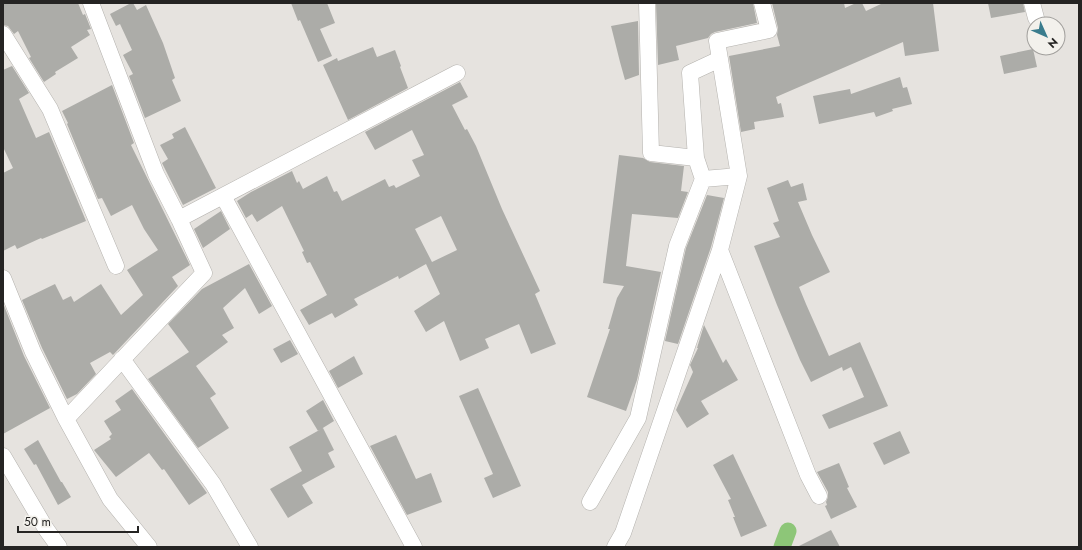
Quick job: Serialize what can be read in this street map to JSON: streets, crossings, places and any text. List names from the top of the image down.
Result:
{
  "scale_bar": "50 m",
  "north": "bottom right"
}
